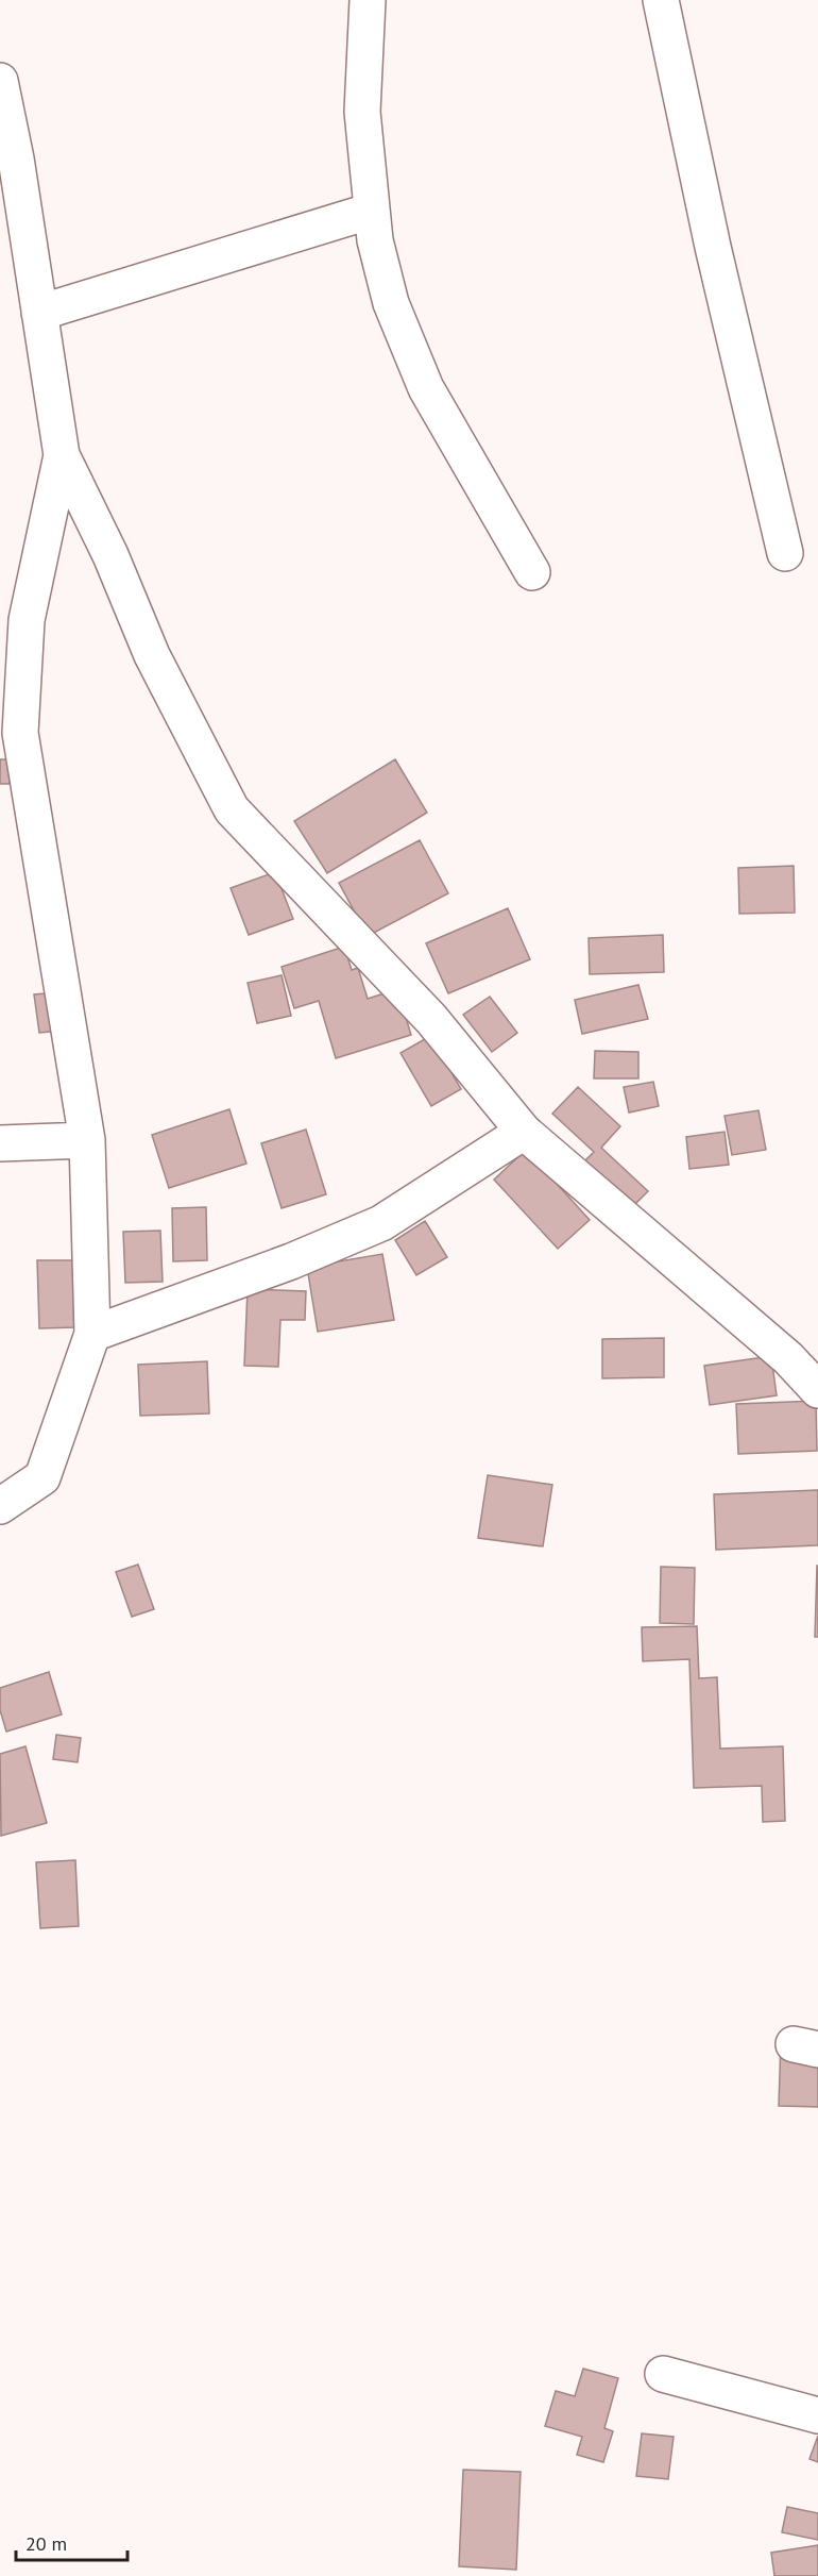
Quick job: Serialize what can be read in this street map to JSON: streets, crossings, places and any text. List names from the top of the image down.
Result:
{
  "scale_bar": "20 m"
}
